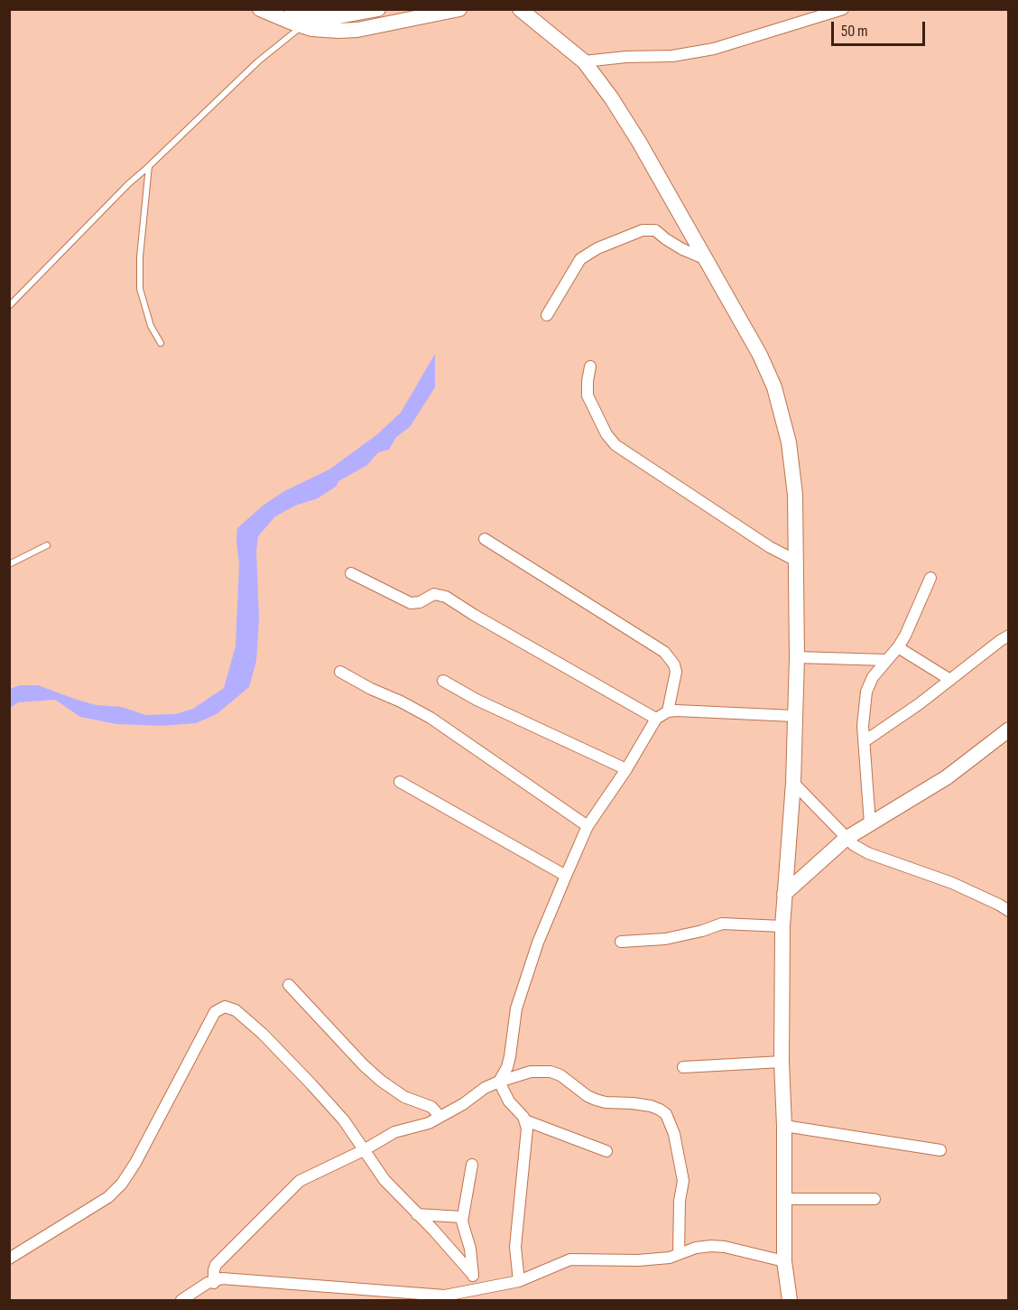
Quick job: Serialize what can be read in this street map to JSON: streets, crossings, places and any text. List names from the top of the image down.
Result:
{
  "scale_bar": "50 m"
}
